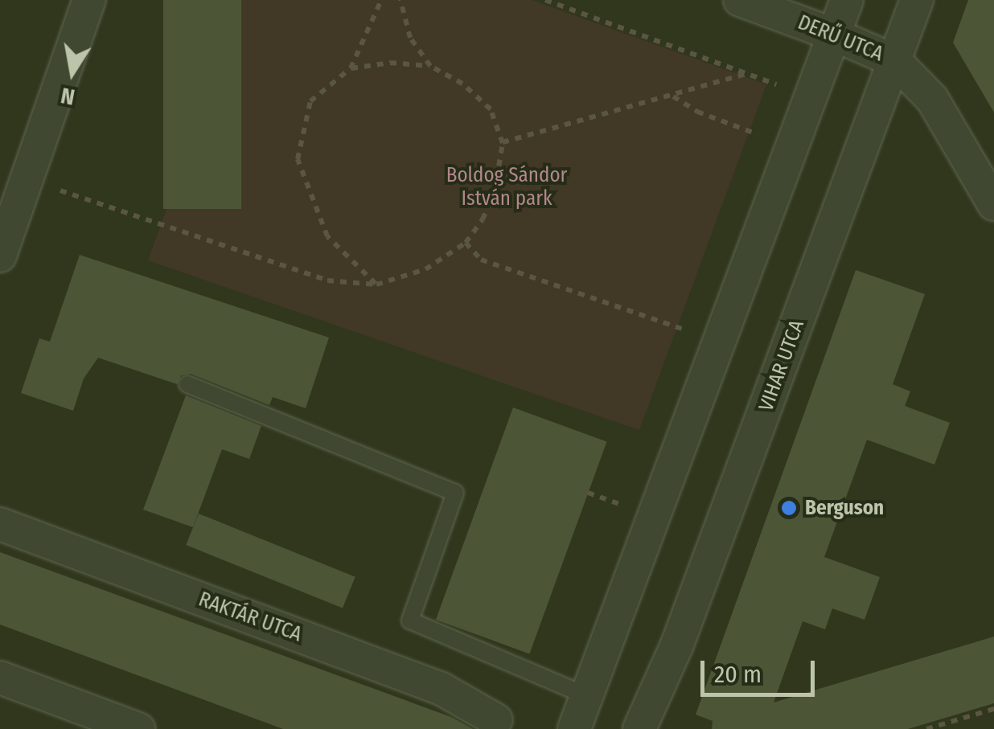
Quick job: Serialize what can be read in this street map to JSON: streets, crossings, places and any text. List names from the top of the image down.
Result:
{
  "streets": {
    "street": ["DERŰ UTCA", "VIHAR UTCA", "RAKTÁR UTCA"]
  },
  "crossings": [
    ["DERŰ UTCA", "VIHAR UTCA"]
  ],
  "parks": ["Boldog Sándor István park"],
  "places": ["Berguson"],
  "scale_bar": "20 m",
  "north": "bottom"
}
